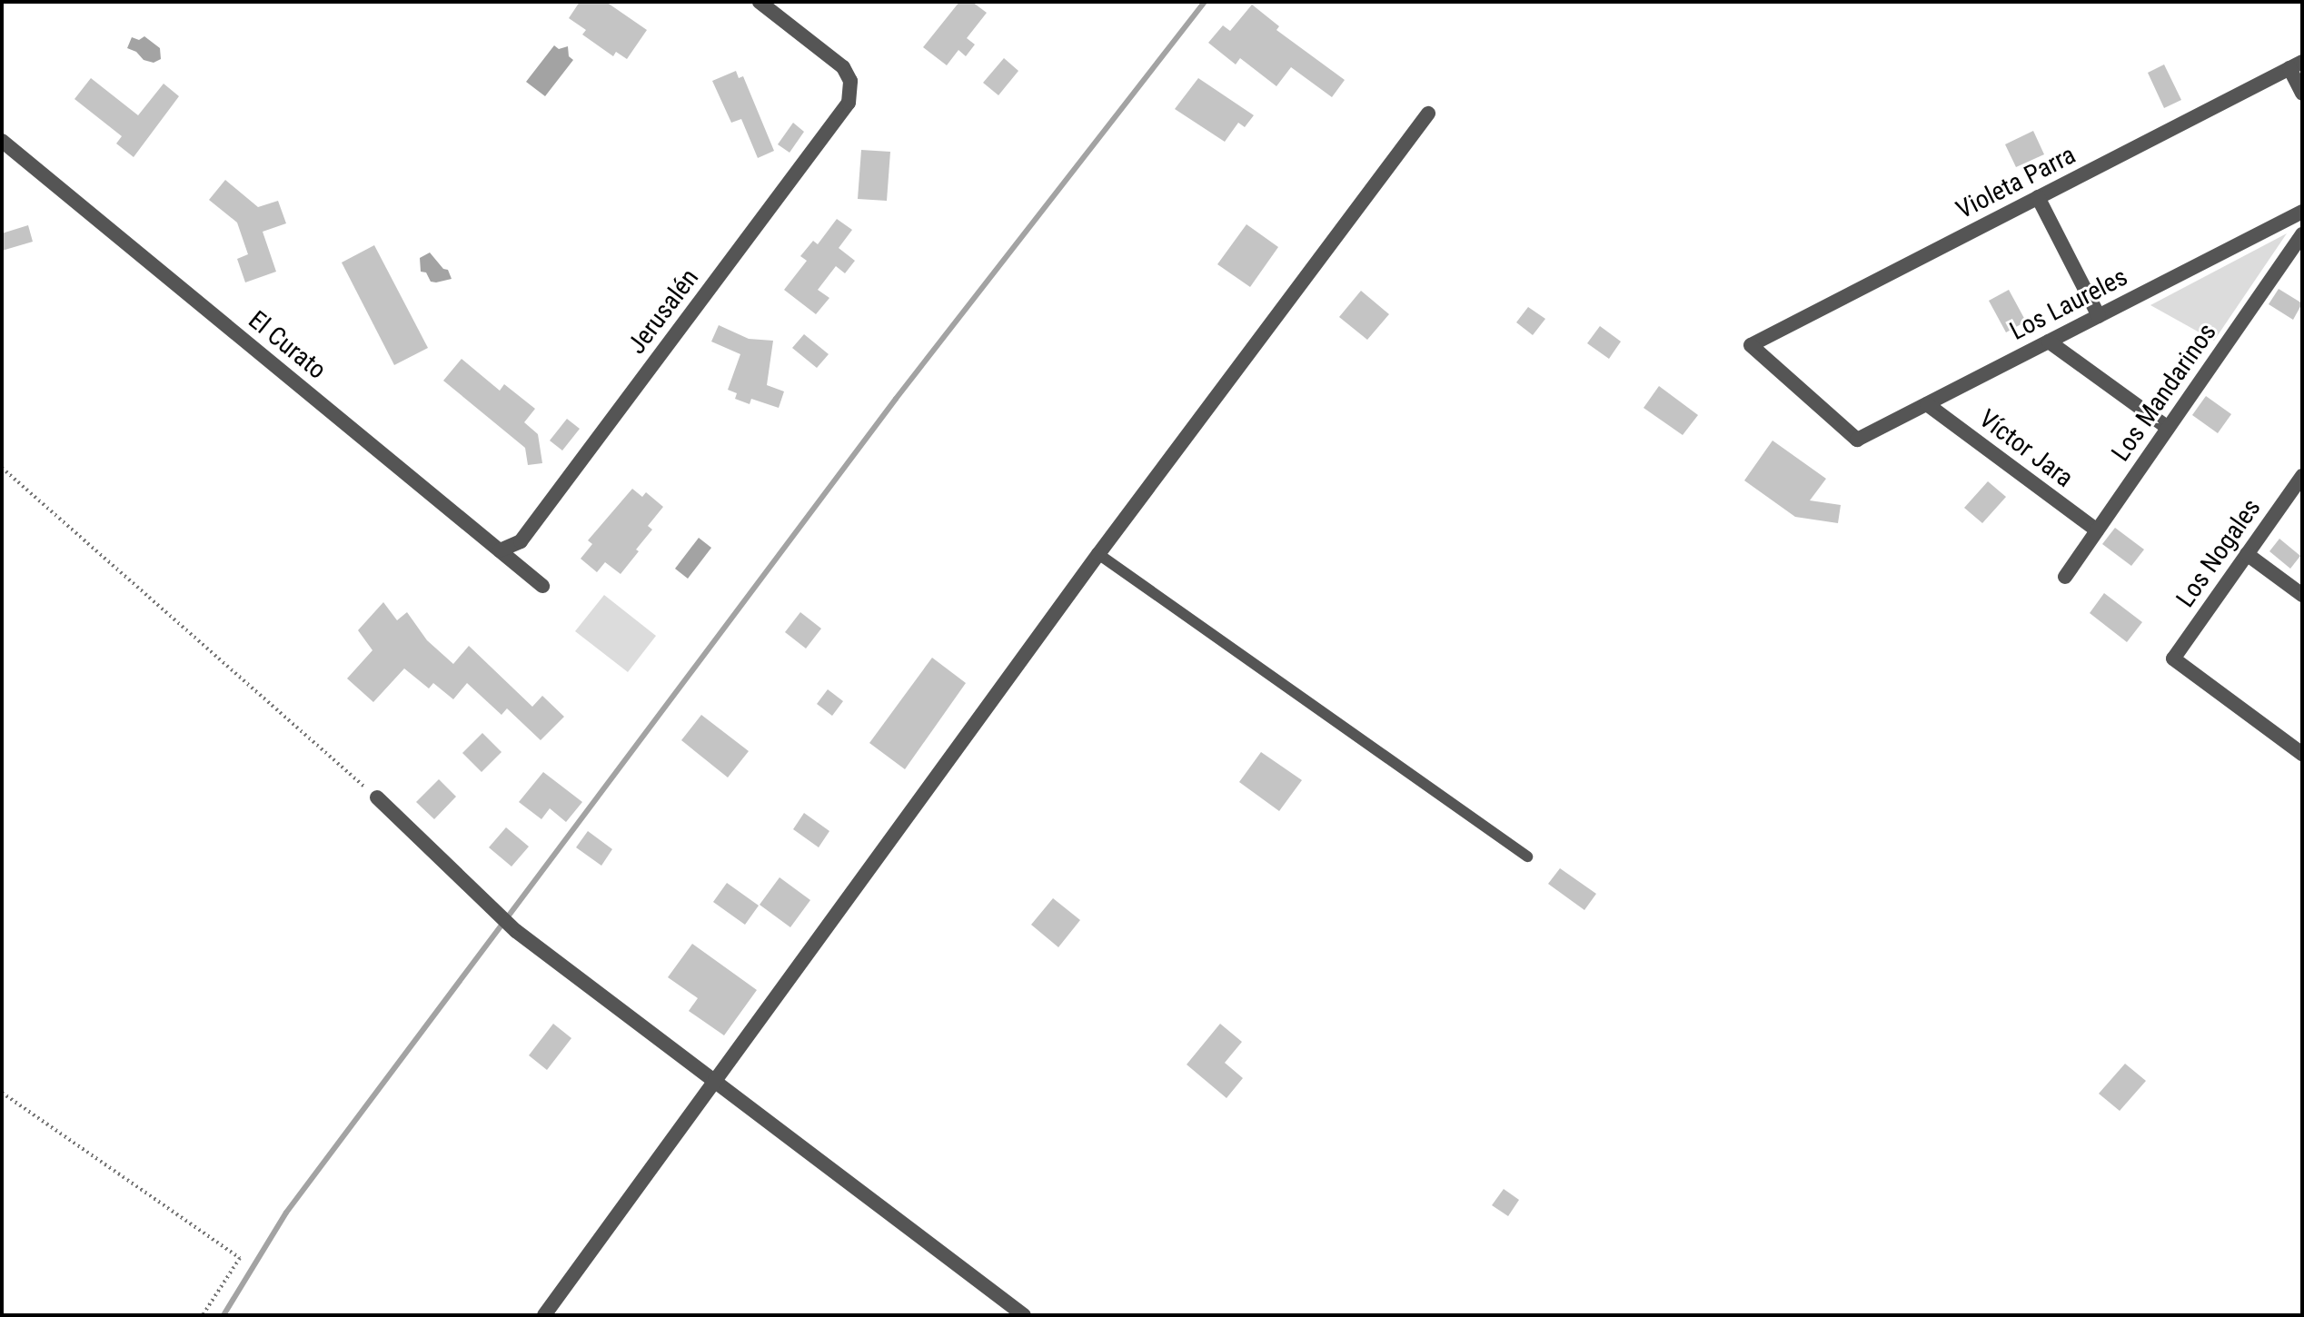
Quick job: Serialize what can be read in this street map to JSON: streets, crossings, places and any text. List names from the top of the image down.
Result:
{
  "streets": {
    "street": [
      "Violeta Parra",
      "Los Laureles",
      "Jerusalén",
      "El Curato",
      "Los Mandarinos",
      "Víctor Jara",
      "Los Nogales"
    ]
  },
  "crossings": [
    ["Violeta Parra", "Los Laureles"],
    ["Los Laureles", "Víctor Jara"],
    ["Jerusalén", "El Curato"],
    ["Los Mandarinos", "Víctor Jara"]
  ]
}
